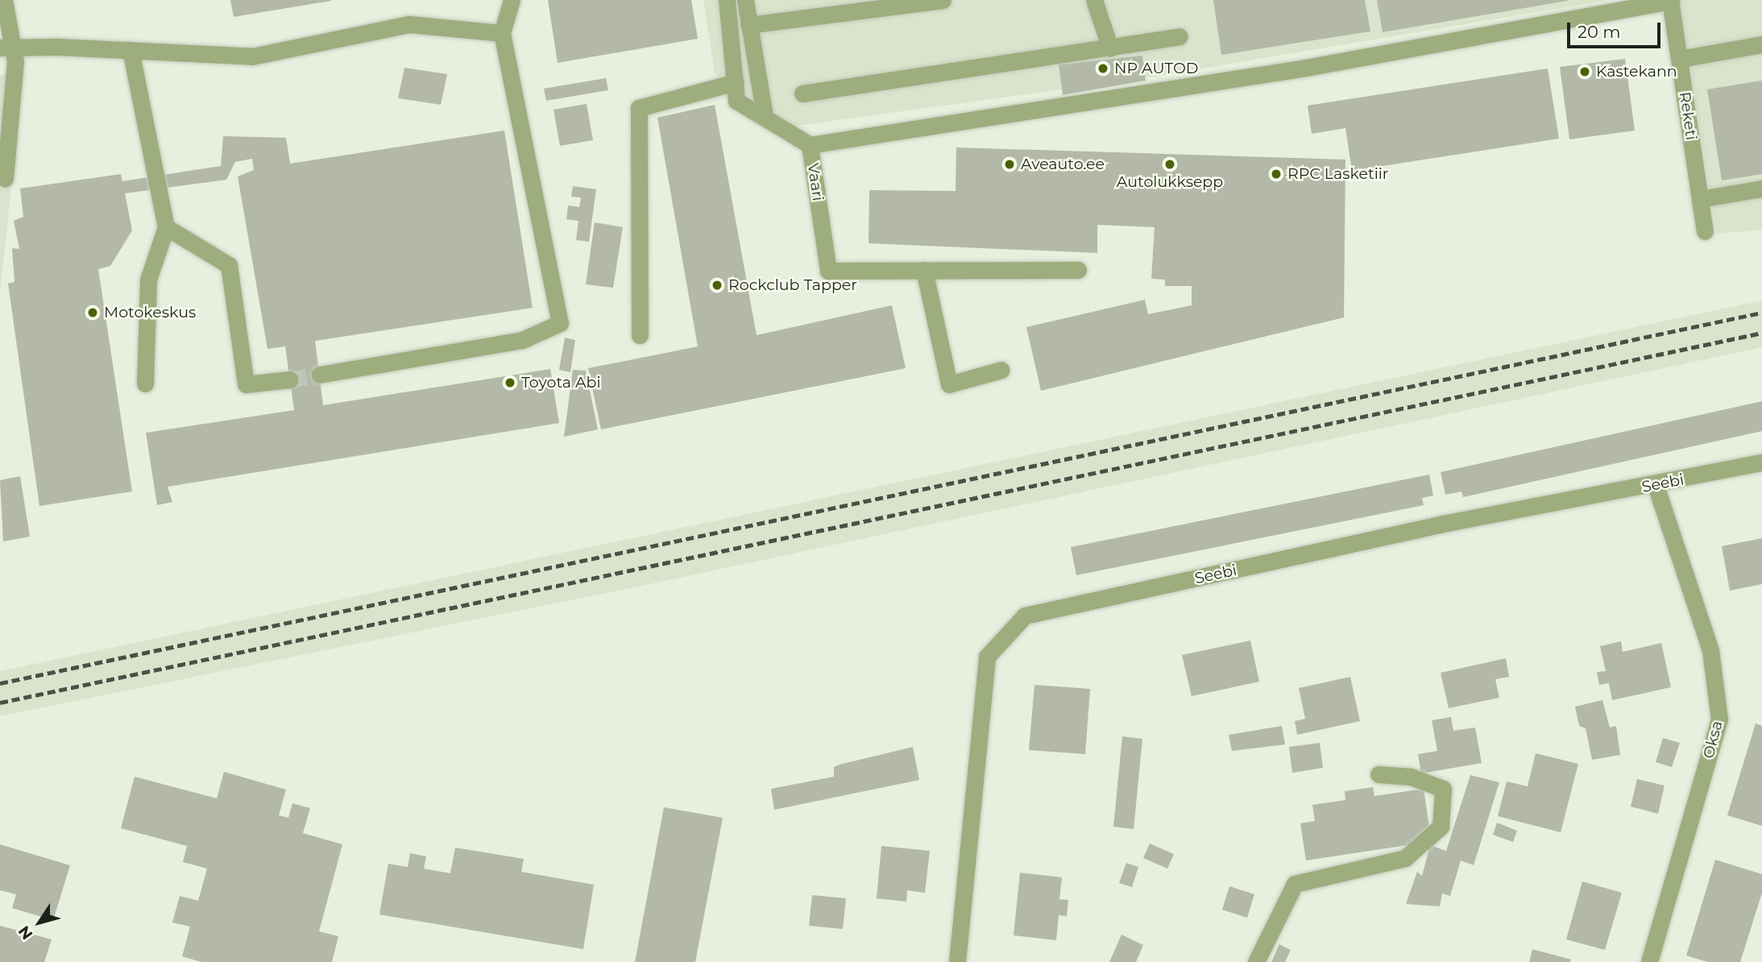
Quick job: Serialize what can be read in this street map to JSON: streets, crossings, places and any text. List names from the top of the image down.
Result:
{
  "streets": {
    "street": [
      "Reketi",
      "Vaari",
      "Seebi",
      "Oksa"
    ]
  },
  "crossings": [
    ["Seebi", "Oksa"]
  ],
  "places": [
    "NP AUTOD",
    "Kastekann",
    "Aveauto.ee",
    "Autolukksepp",
    "RPC Lasketiir",
    "Rockclub Tapper",
    "Motokeskus",
    "Toyota Abi"
  ],
  "scale_bar": "20 m",
  "north": "bottom left"
}
